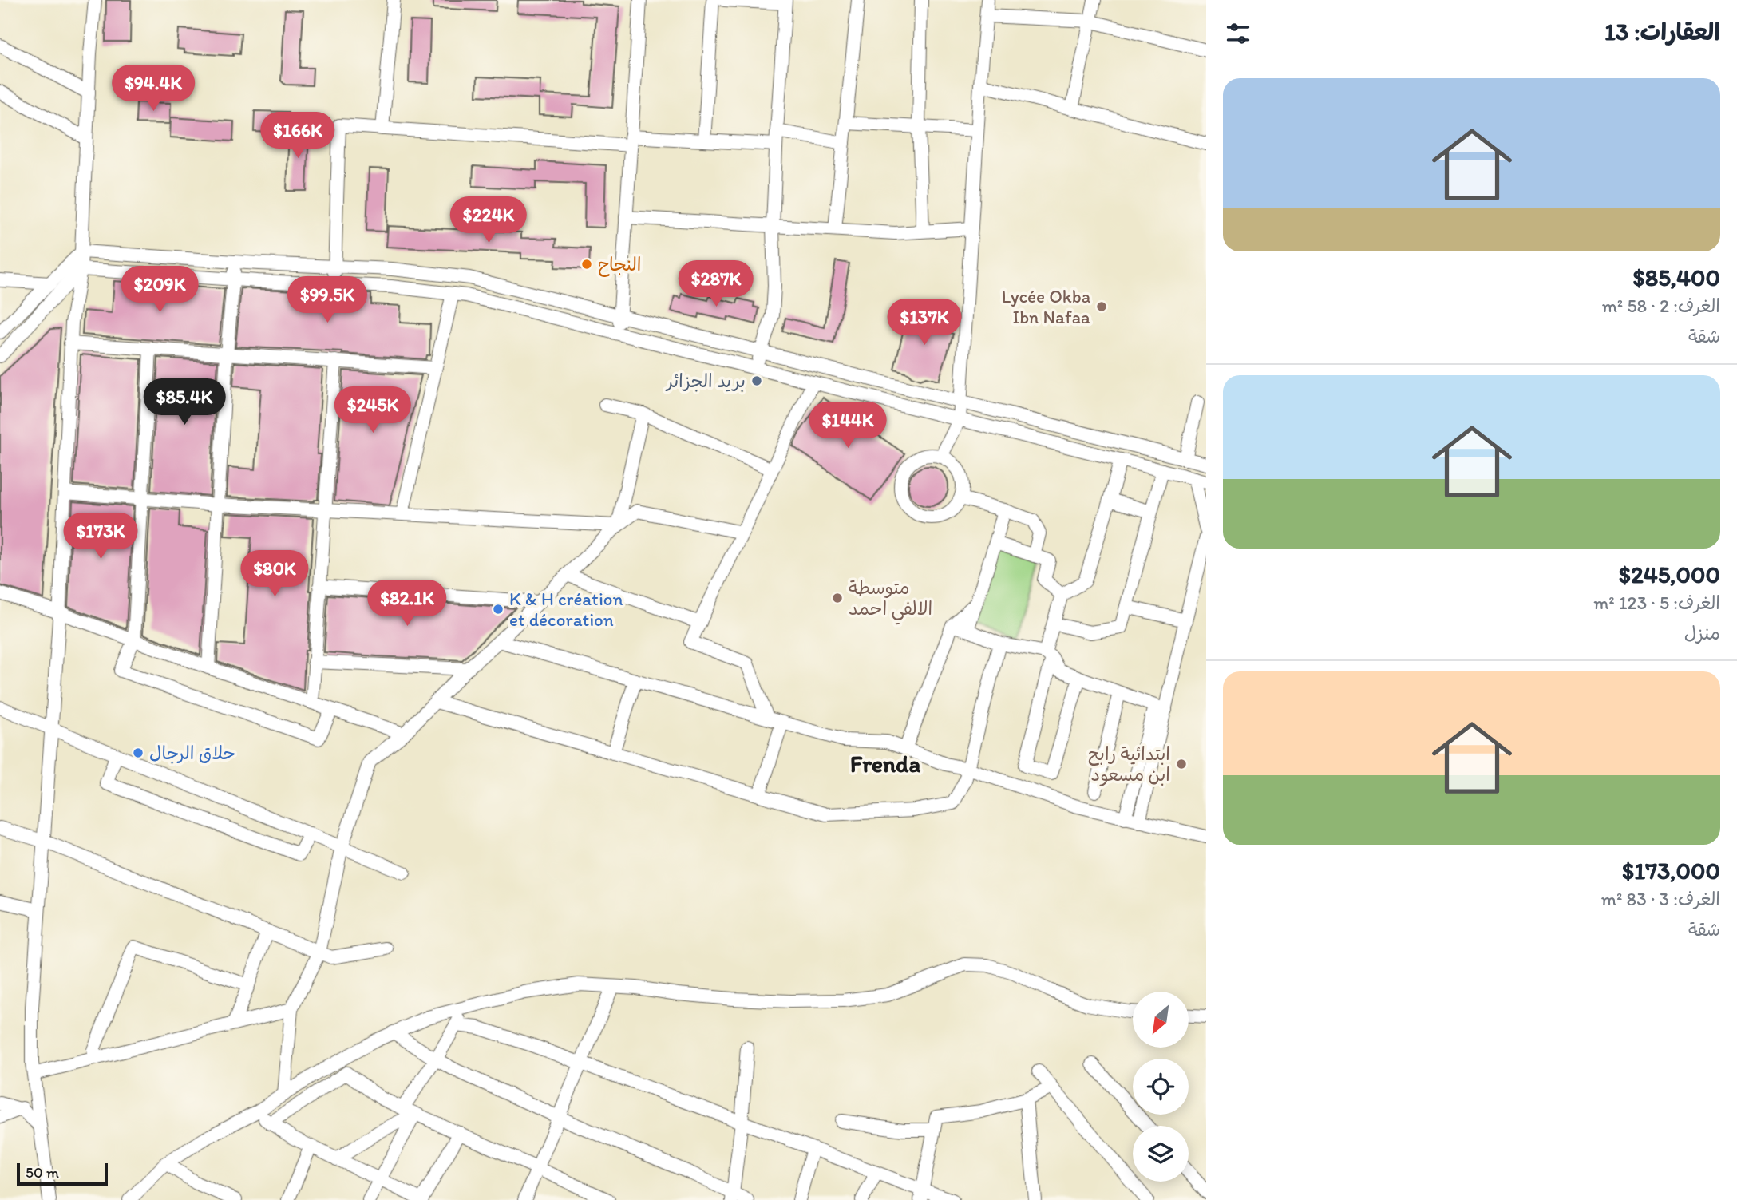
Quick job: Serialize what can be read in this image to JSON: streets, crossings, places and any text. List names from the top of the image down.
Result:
{
  "districts": ["Frenda"],
  "places": [
    "النجاح",
    "Lycée Okba Ibn Nafaa",
    "بريد الجزائر",
    "متوسطة الالفي احمد",
    "K & H création et décoration",
    "حلاق الرجال",
    "ابتدائية رابح ابن مسعود"
  ],
  "scale_bar": "50 m",
  "north": "bottom left",
  "page": {
    "heading": "العقارات: 13",
    "price": [
      "$94.4K",
      "$166K",
      "$224K",
      "$287K",
      "$209K",
      "$99.5K",
      "$137K",
      "$85.4K",
      "$245K",
      "$144K",
      "$173K",
      "$80K",
      "$82.1K"
    ],
    "list": [
      {
        "name": "$85,400",
        "note": "الغرف: 2 · 58 m² · شقة"
      },
      {
        "name": "$245,000",
        "note": "الغرف: 5 · 123 m² · منزل"
      },
      {
        "name": "$173,000",
        "note": "الغرف: 3 · 83 m² · شقة"
      }
    ],
    "scale": "50 m"
  }
}
